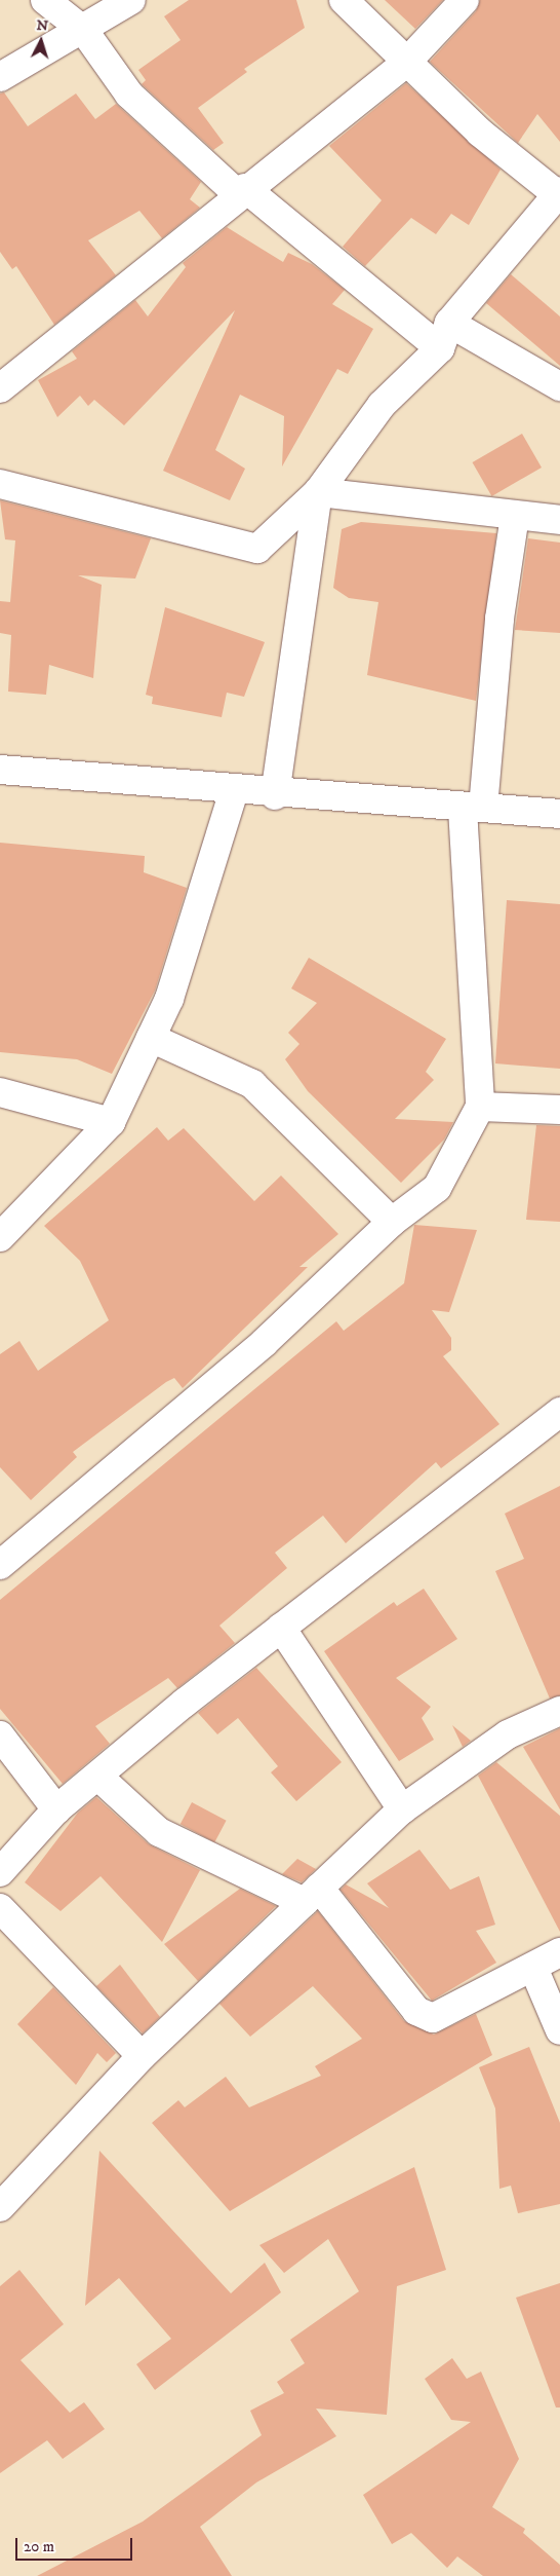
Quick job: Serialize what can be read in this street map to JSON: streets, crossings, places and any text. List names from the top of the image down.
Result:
{
  "scale_bar": "20 m",
  "north": "top"
}
